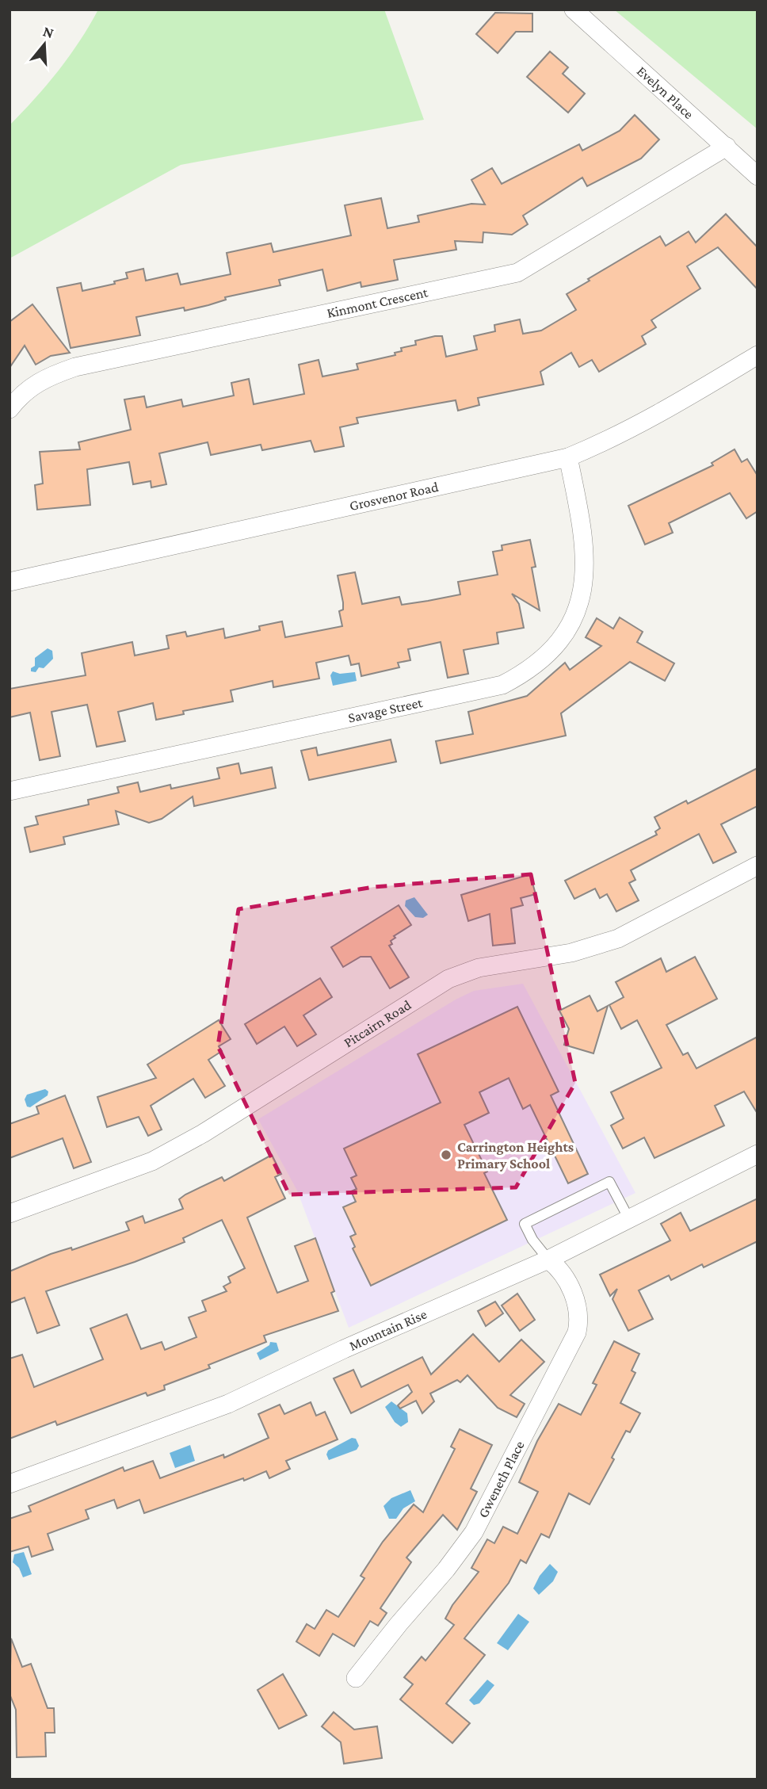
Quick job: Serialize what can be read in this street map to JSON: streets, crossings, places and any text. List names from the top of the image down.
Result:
{
  "streets": {
    "street": [
      "Evelyn Place",
      "Kinmont Crescent",
      "Grosvenor Road",
      "Savage Street",
      "Pitcairn Road",
      "Mountain Rise",
      "Gweneth Place"
    ]
  },
  "crossings": [
    ["Evelyn Place", "Kinmont Crescent"],
    ["Grosvenor Road", "Savage Street"],
    ["Mountain Rise", "Gweneth Place"]
  ],
  "places": ["Carrington Heights Primary School"],
  "north": "top"
}
